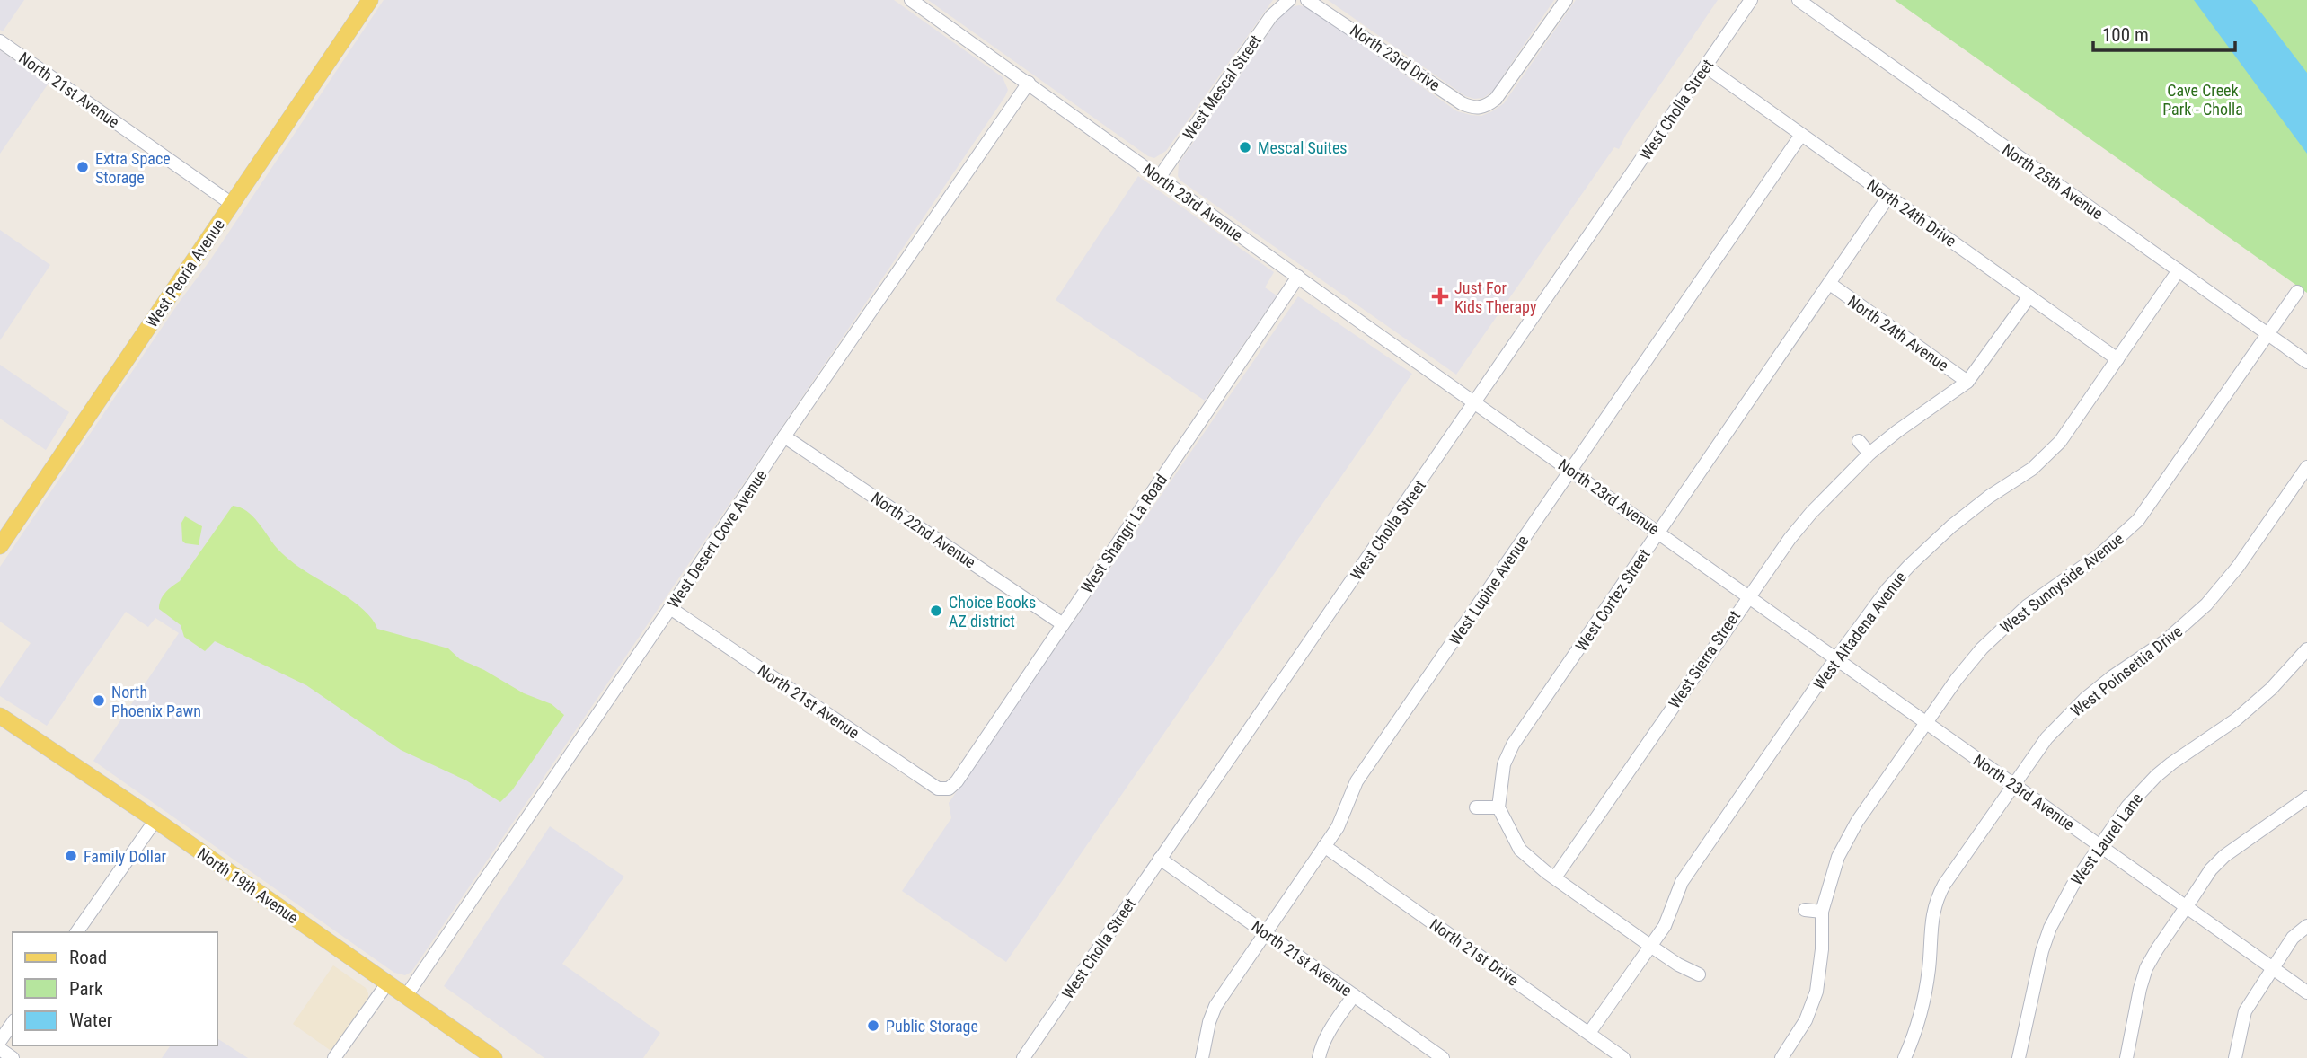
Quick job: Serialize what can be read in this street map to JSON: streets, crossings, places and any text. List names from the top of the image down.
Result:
{
  "streets": {
    "main road": ["West Peoria Avenue", "North 19th Avenue"],
    "street": [
      "North 23rd Drive",
      "West Mescal Street",
      "North 21st Avenue",
      "West Cholla Street",
      "North 25th Avenue",
      "North 23rd Avenue",
      "North 24th Drive",
      "North 24th Avenue",
      "North 22nd Avenue",
      "West Shangri La Road",
      "West Desert Cove Avenue",
      "West Sunnyside Avenue",
      "West Lupine Avenue",
      "West Cortez Street",
      "West Altadena Avenue",
      "West Sierra Street",
      "West Poinsettia Drive",
      "West Laurel Lane",
      "North 21st Drive"
    ]
  },
  "crossings": [
    ["West Mescal Street", "North 23rd Avenue"],
    ["North 21st Avenue", "West Cholla Street"],
    ["North 21st Avenue", "West Peoria Avenue"],
    ["North 21st Avenue", "West Shangri La Road"],
    ["North 21st Avenue", "West Desert Cove Avenue"],
    ["North 21st Avenue", "West Lupine Avenue"],
    ["West Cholla Street", "North 23rd Avenue"],
    ["West Cholla Street", "North 24th Drive"],
    ["North 25th Avenue", "West Sunnyside Avenue"],
    ["North 25th Avenue", "West Altadena Avenue"],
    ["North 23rd Avenue", "West Shangri La Road"],
    ["North 23rd Avenue", "West Desert Cove Avenue"],
    ["North 23rd Avenue", "West Sunnyside Avenue"],
    ["North 23rd Avenue", "West Lupine Avenue"],
    ["North 23rd Avenue", "West Cortez Street"],
    ["North 23rd Avenue", "West Altadena Avenue"],
    ["North 23rd Avenue", "West Sierra Street"],
    ["North 23rd Avenue", "West Poinsettia Drive"],
    ["North 23rd Avenue", "West Laurel Lane"],
    ["North 24th Drive", "West Lupine Avenue"],
    ["North 24th Drive", "West Cortez Street"],
    ["North 24th Drive", "West Altadena Avenue"],
    ["North 24th Drive", "West Sierra Street"],
    ["North 24th Avenue", "West Cortez Street"],
    ["North 24th Avenue", "West Sierra Street"],
    ["North 22nd Avenue", "West Shangri La Road"],
    ["North 22nd Avenue", "West Desert Cove Avenue"],
    ["West Desert Cove Avenue", "North 19th Avenue"],
    ["West Lupine Avenue", "North 21st Drive"],
    ["West Altadena Avenue", "North 21st Drive"]
  ],
  "parks": ["Cave Creek Park - Cholla"],
  "places": {
    "other": [
      "Mescal Suites",
      "Extra Space Storage",
      "Choice Books AZ district",
      "North Phoenix Pawn",
      "Family Dollar",
      "Public Storage"
    ],
    "health": ["Just For Kids Therapy"]
  },
  "legend": ["Road", "Park", "Water"],
  "scale_bar": "100 m"
}
